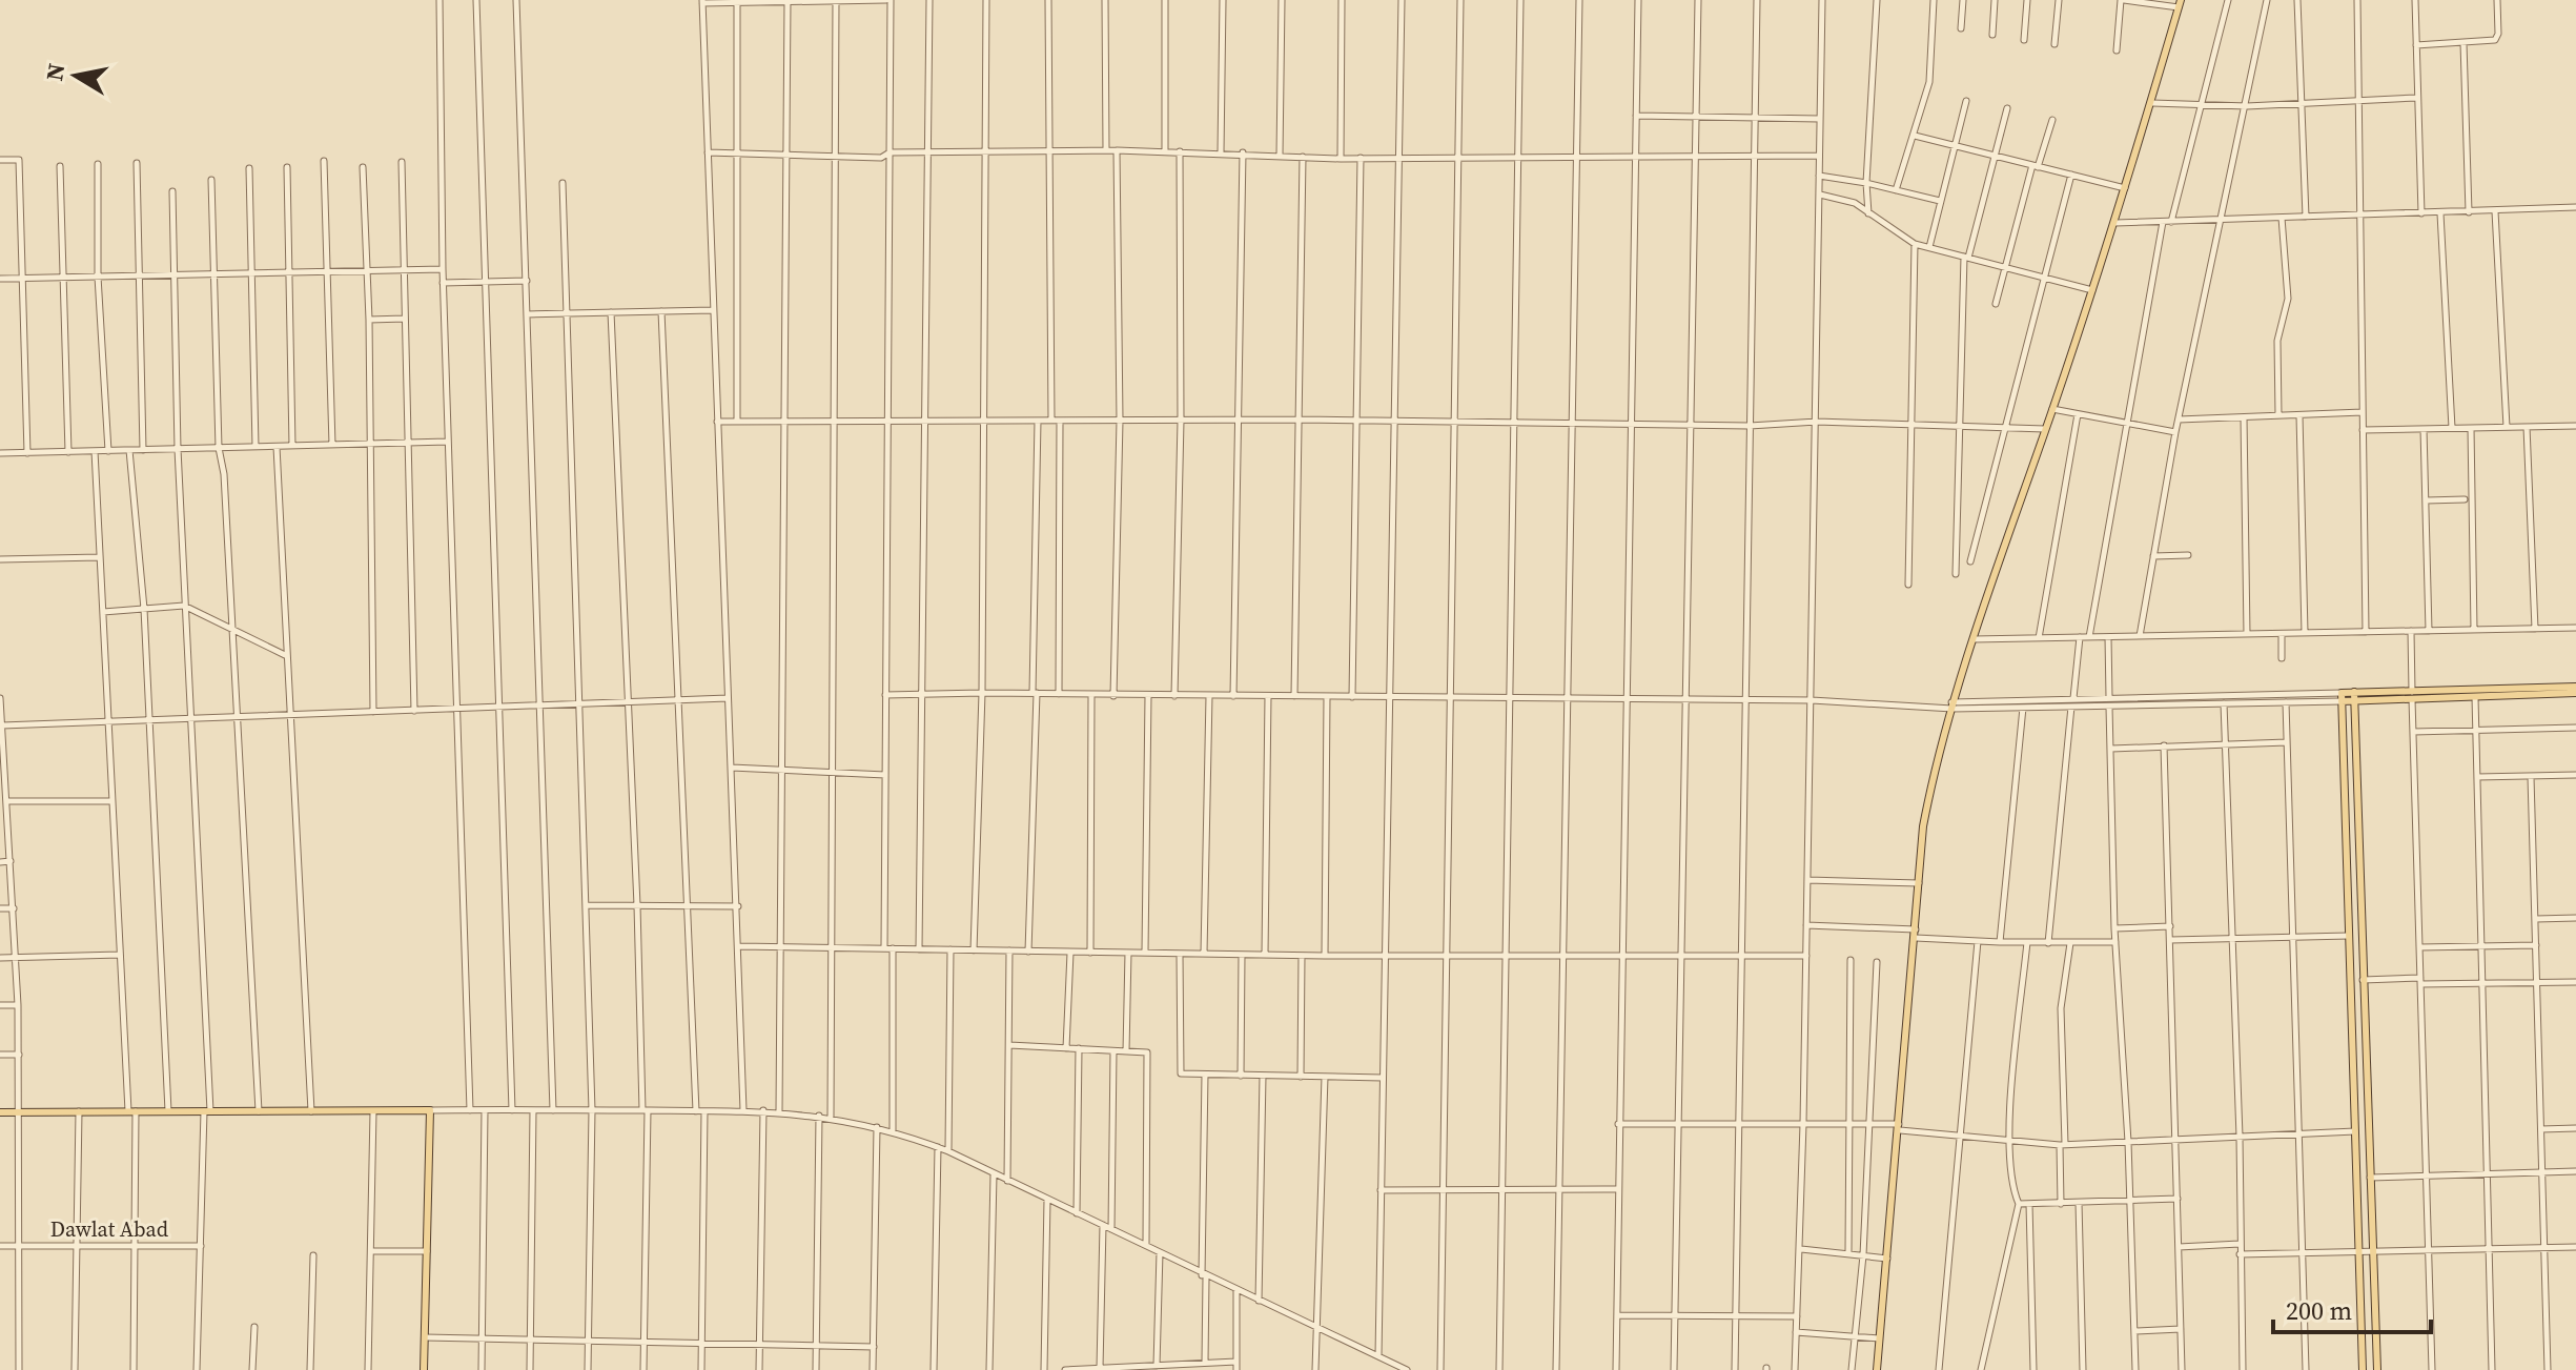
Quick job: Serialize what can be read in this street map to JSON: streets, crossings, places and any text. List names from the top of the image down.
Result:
{
  "streets": {
    "street": ["Dawlat Abad"]
  },
  "scale_bar": "200 m",
  "north": "left"
}
